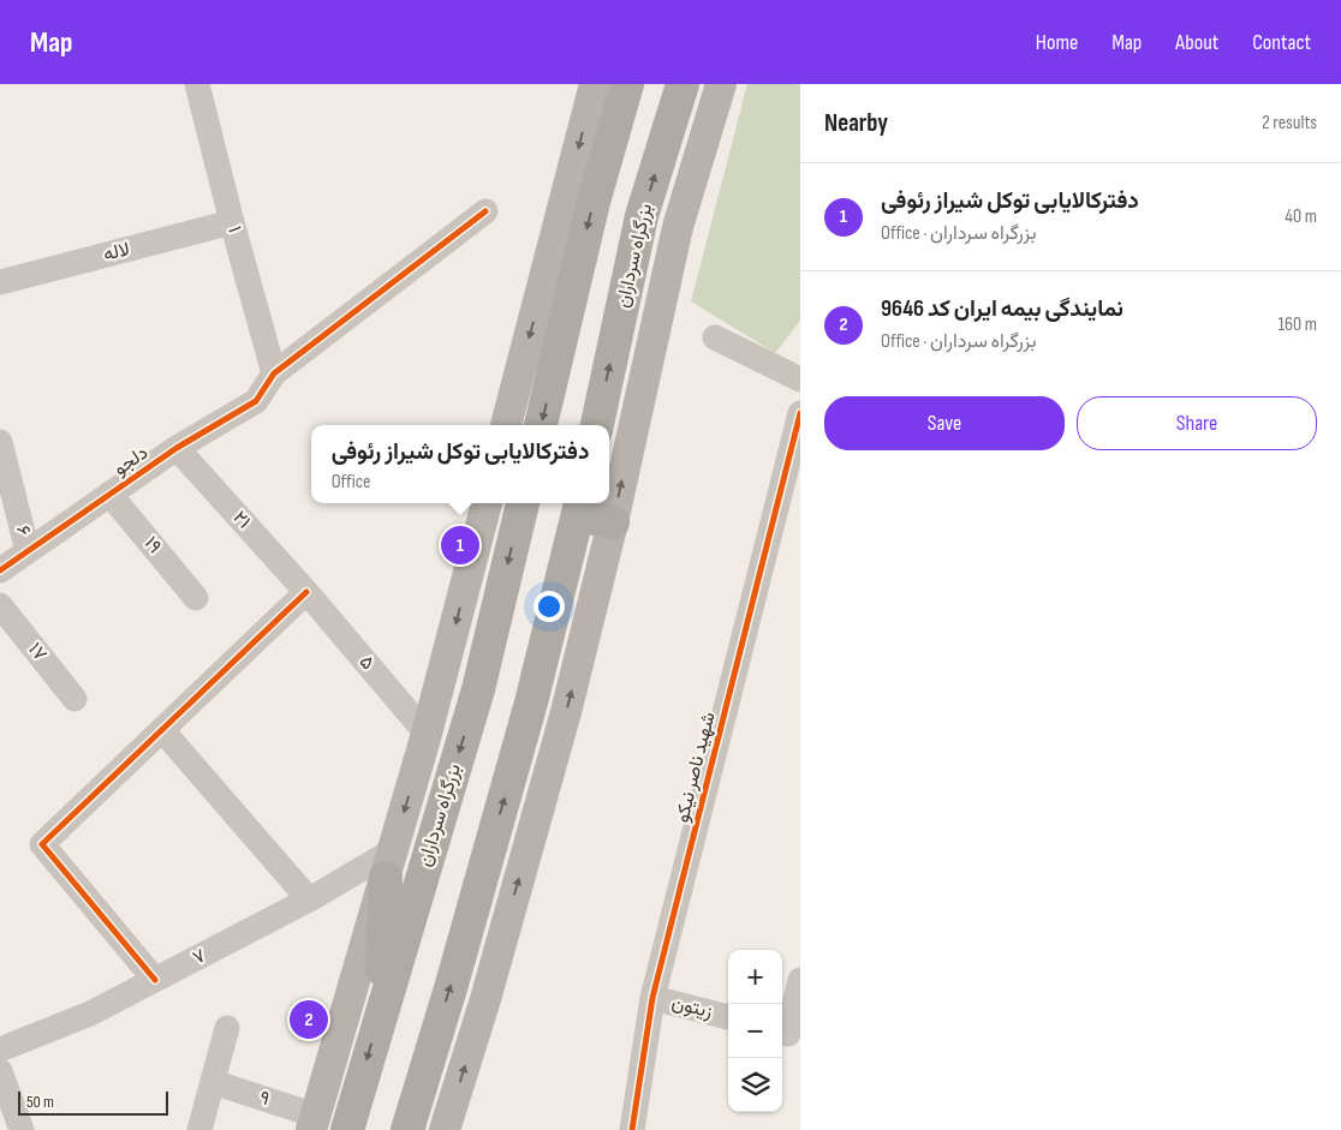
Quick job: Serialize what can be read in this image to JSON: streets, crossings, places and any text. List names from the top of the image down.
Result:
{
  "streets": {
    "highway": ["بزرگراه سرداران"],
    "street": [
      "۱",
      "لاله",
      "دلجو",
      "۲۱",
      "۶",
      "۱۹",
      "۱۷",
      "۵",
      "شهید ناصر نیکو",
      "۷",
      "زیتون",
      "۹"
    ]
  },
  "crossings": [
    ["۱", "لاله"],
    ["۱", "دلجو"],
    ["دلجو", "۲۱"],
    ["دلجو", "۶"],
    ["دلجو", "۱۹"],
    ["۲۱", "۵"],
    ["شهید ناصر نیکو", "زیتون"]
  ],
  "scale_bar": "50 m",
  "page": {
    "header": "Map",
    "nav": [
      "Home",
      "Map",
      "About",
      "Contact"
    ],
    "heading": ["Nearby", "2 results"],
    "list": [
      {
        "mark": "1",
        "name": "دفترکالایابی توکل شیراز رئوفی",
        "note": "Office · بزرگراه سرداران",
        "value": "40 m"
      },
      {
        "mark": "2",
        "name": "نمایندگی بیمه ایران کد 9646",
        "note": "Office · بزرگراه سرداران",
        "value": "160 m"
      }
    ],
    "buttons": ["Save", "Share"],
    "popup": ["دفترکالایابی توکل شیراز رئوفی", "Office"],
    "pins": ["1", "2"],
    "map_buttons": ["+", "−"],
    "scale": "50 m"
  }
}
